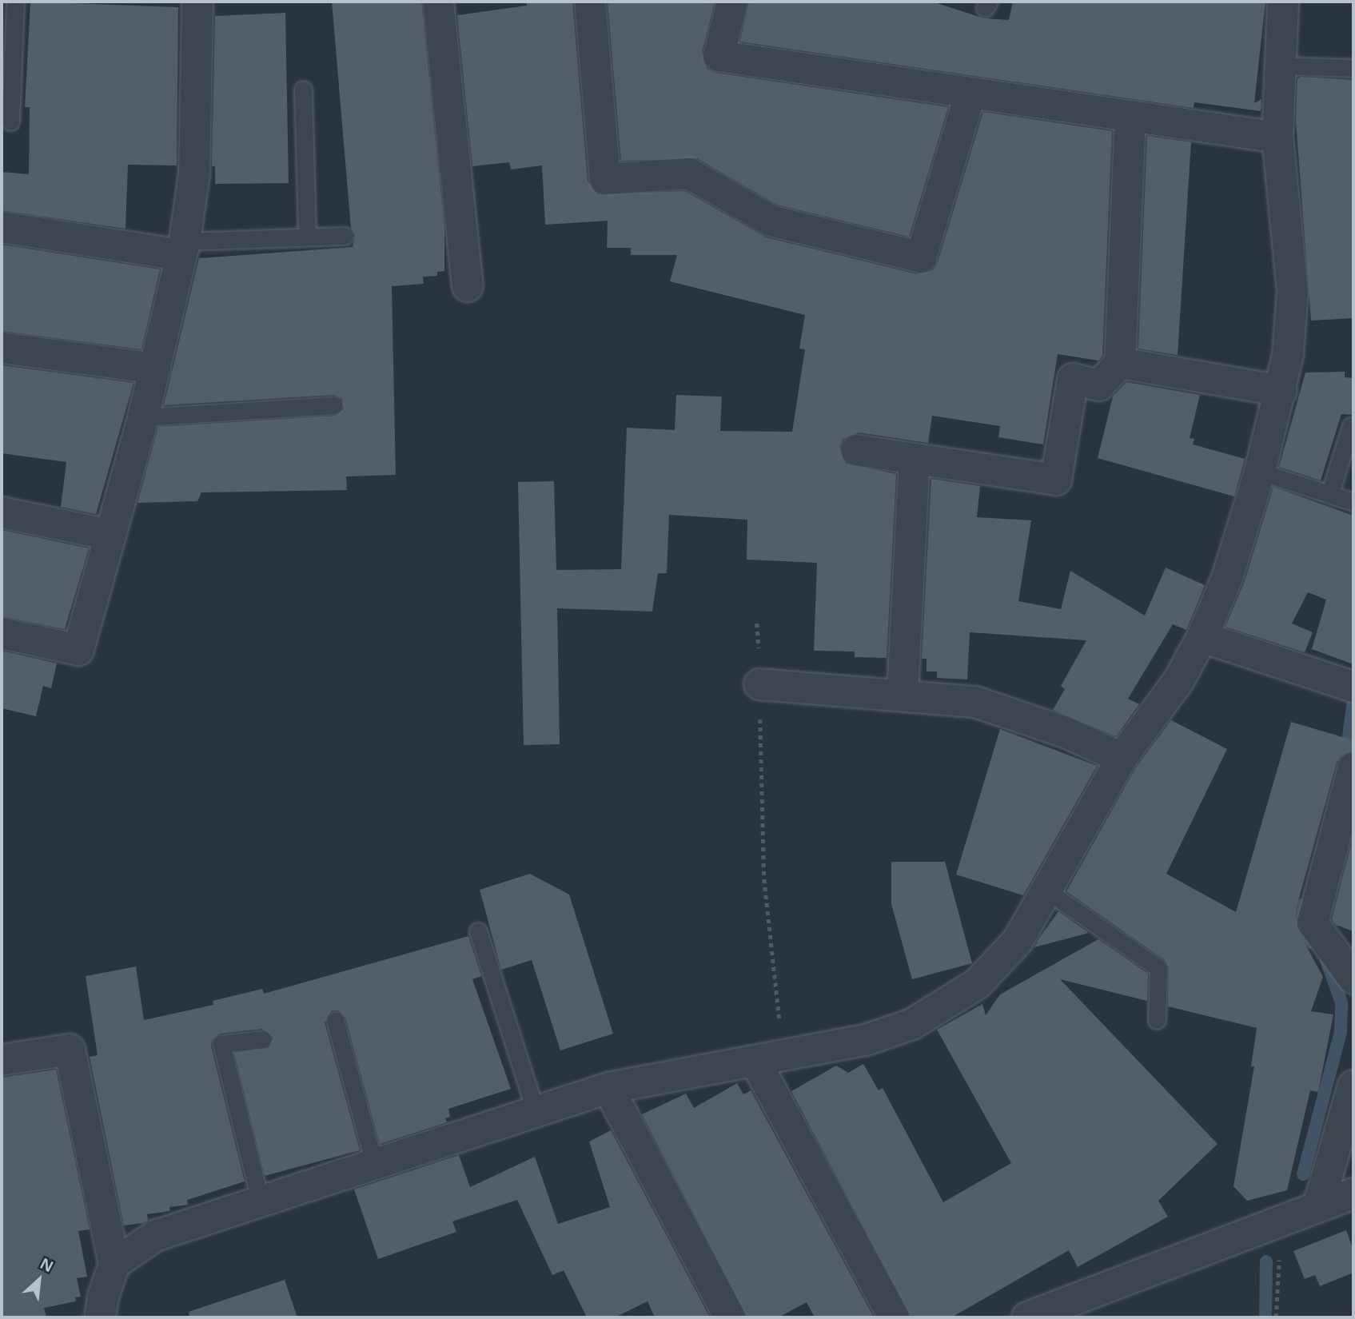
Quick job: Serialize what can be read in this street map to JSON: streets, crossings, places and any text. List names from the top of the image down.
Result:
{
  "north": "top right"
}
